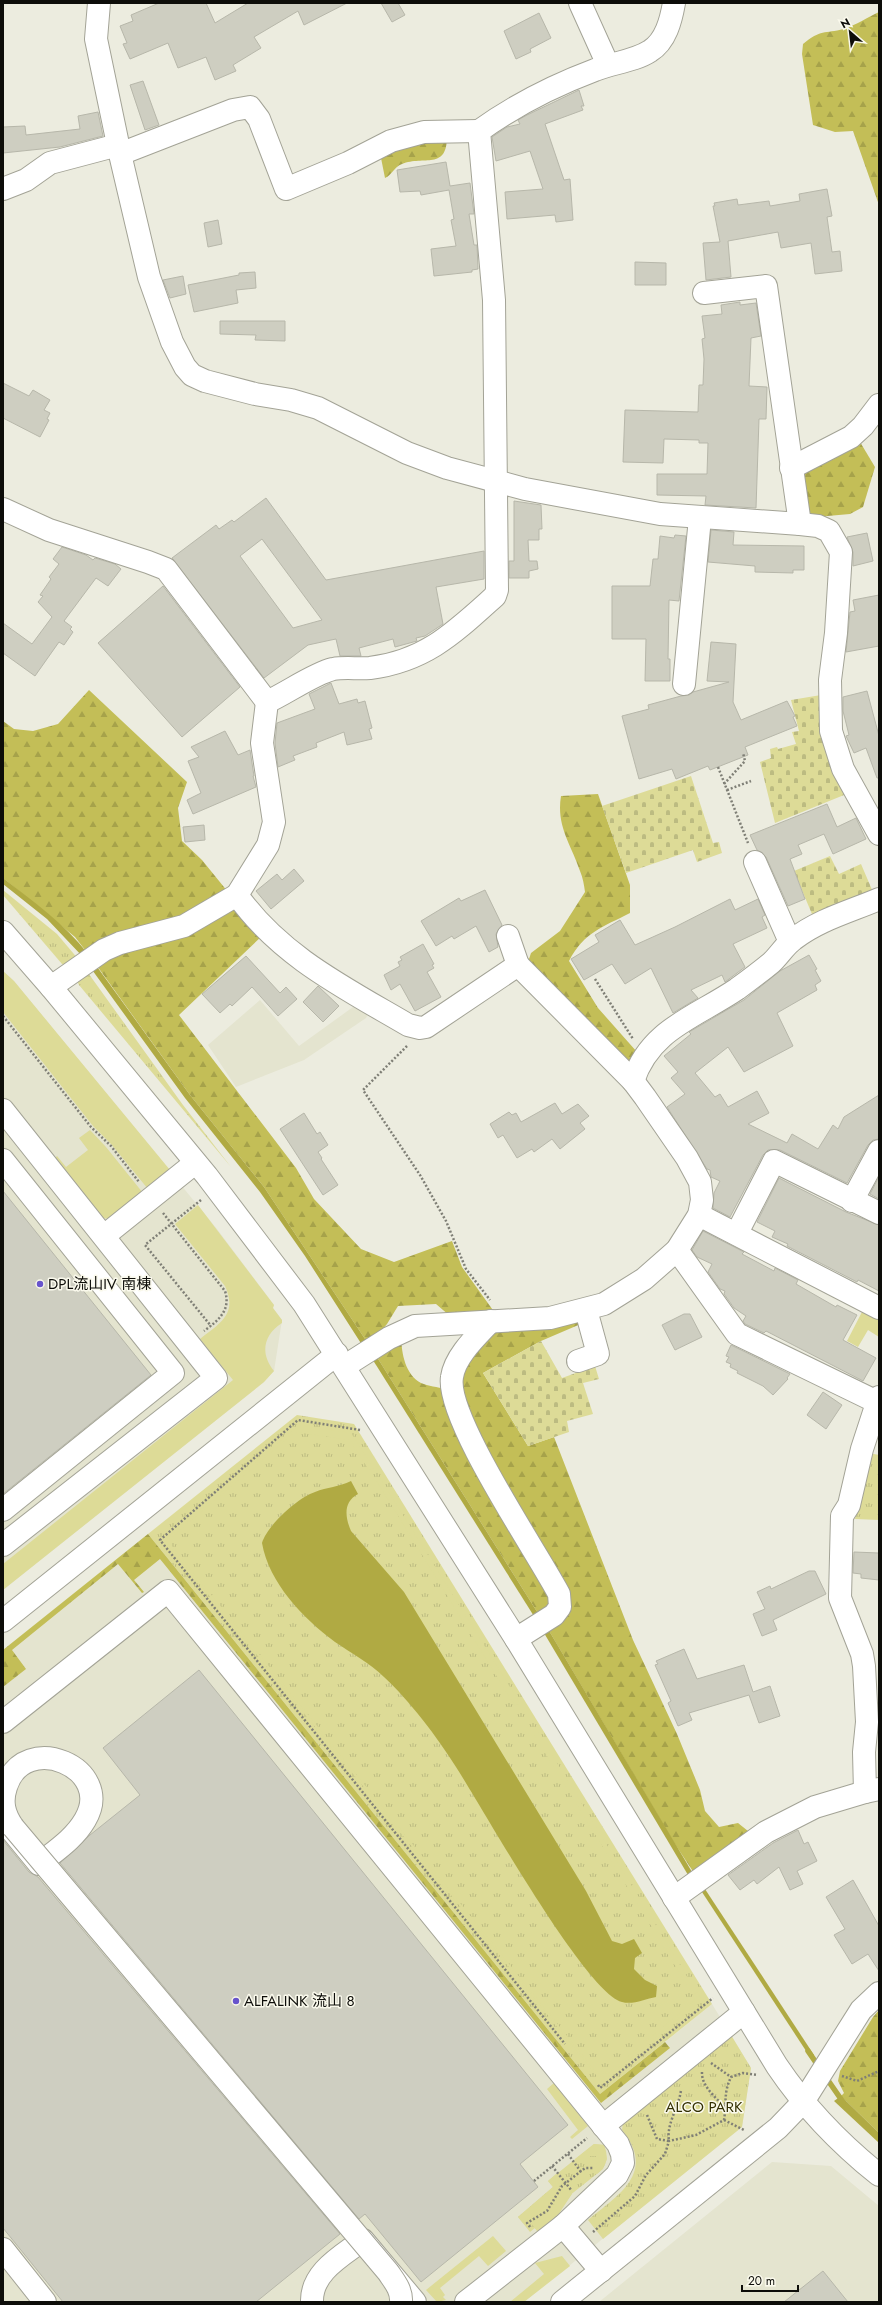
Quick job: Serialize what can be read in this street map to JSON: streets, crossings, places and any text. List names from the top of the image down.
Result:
{
  "parks": ["ALCO PARK"],
  "places": ["DPL流山IV 南棟", "ALFALINK 流山 8"],
  "scale_bar": "20 m",
  "north": "top left"
}
